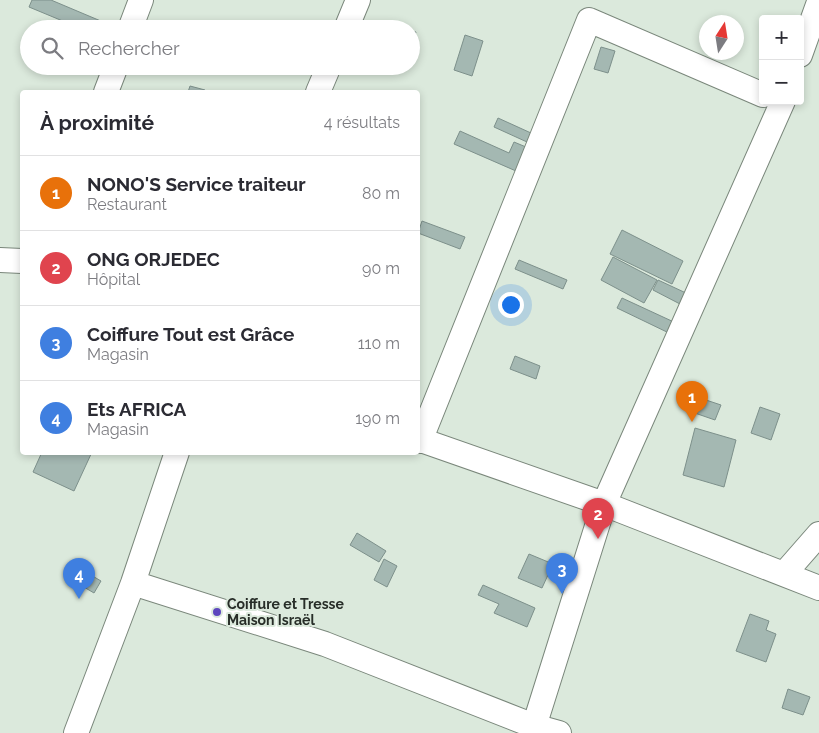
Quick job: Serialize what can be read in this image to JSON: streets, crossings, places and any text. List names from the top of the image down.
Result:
{
  "places": ["Coiffure et Tresse Maison Israël"],
  "north": "top",
  "page": {
    "map_buttons": ["+", "−"],
    "search": "Rechercher",
    "heading": ["À proximité", "4 résultats"],
    "list": [
      {
        "mark": "1",
        "name": "NONO'S Service traiteur",
        "note": "Restaurant",
        "value": "80 m"
      },
      {
        "mark": "2",
        "name": "ONG ORJEDEC",
        "note": "Hôpital",
        "value": "90 m"
      },
      {
        "mark": "3",
        "name": "Coiffure Tout est Grâce",
        "note": "Magasin",
        "value": "110 m"
      },
      {
        "mark": "4",
        "name": "Ets AFRICA",
        "note": "Magasin",
        "value": "190 m"
      }
    ],
    "pins": [
      "1",
      "2",
      "3",
      "4"
    ]
  }
}
